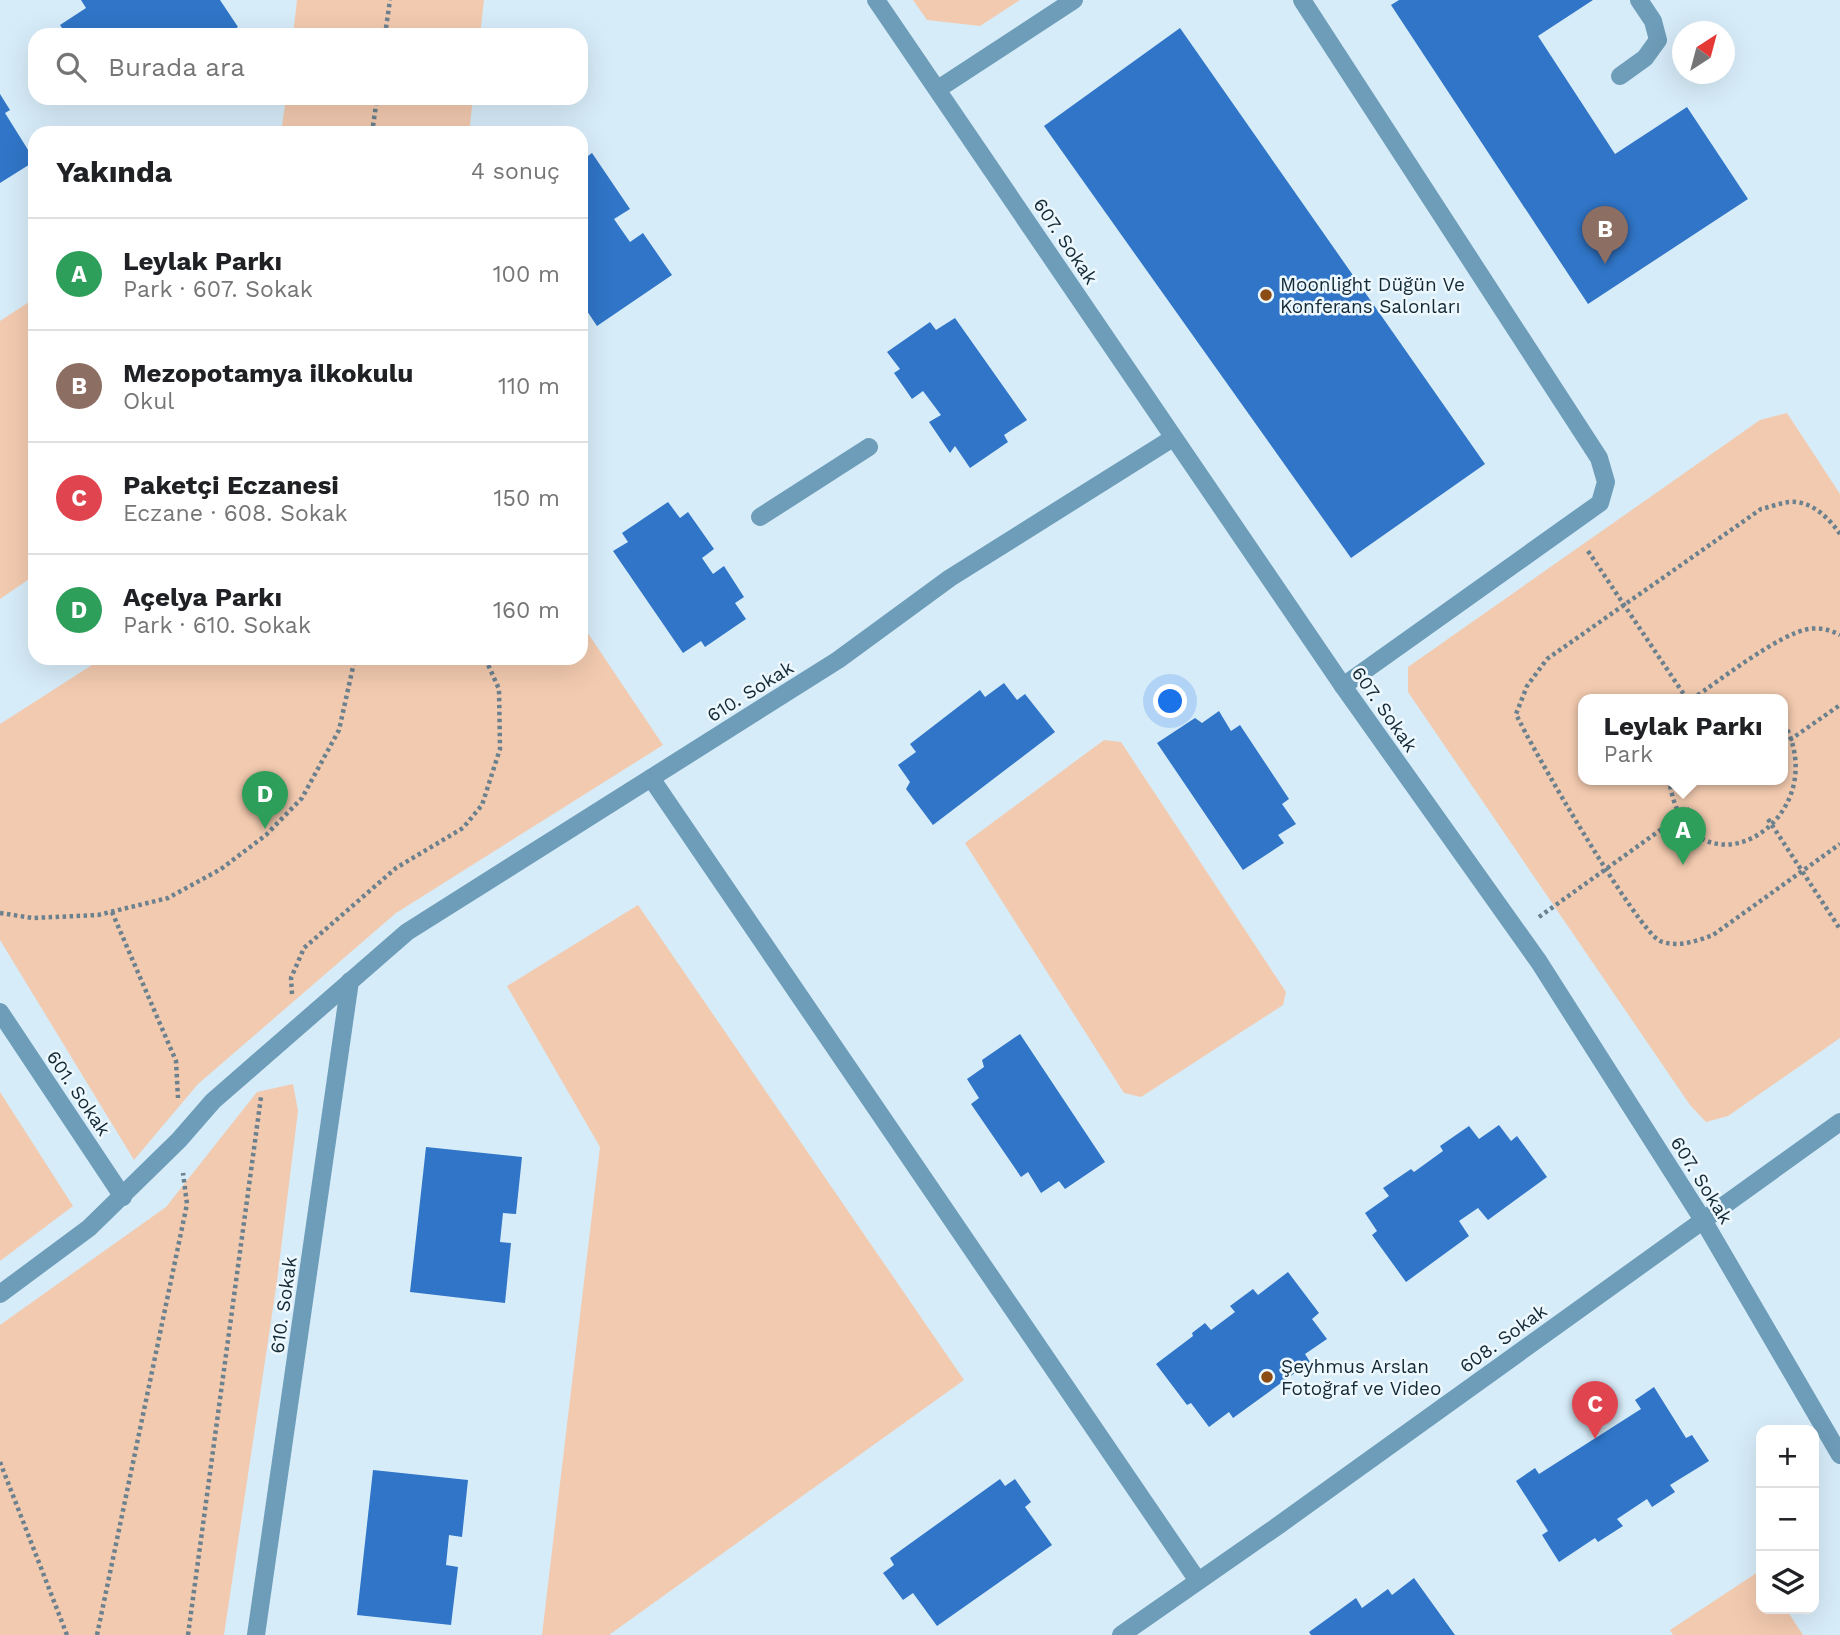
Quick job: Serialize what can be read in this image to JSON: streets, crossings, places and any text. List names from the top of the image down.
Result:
{
  "streets": {
    "street": [
      "607. Sokak",
      "610. Sokak",
      "601. Sokak",
      "608. Sokak"
    ]
  },
  "crossings": [
    ["607. Sokak", "610. Sokak"],
    ["607. Sokak", "608. Sokak"],
    ["610. Sokak", "601. Sokak"]
  ],
  "places": ["Moonlight Düğün Ve Konferans Salonları", "Şeyhmus Arslan Fotoğraf ve Video"],
  "north": "top right",
  "page": {
    "search": "Burada ara",
    "heading": ["Yakında", "4 sonuç"],
    "pins": [
      "B",
      "D",
      "A",
      "C"
    ],
    "list": [
      {
        "mark": "A",
        "name": "Leylak Parkı",
        "note": "Park · 607. Sokak",
        "value": "100 m"
      },
      {
        "mark": "B",
        "name": "Mezopotamya ilkokulu",
        "note": "Okul",
        "value": "110 m"
      },
      {
        "mark": "C",
        "name": "Paketçi Eczanesi",
        "note": "Eczane · 608. Sokak",
        "value": "150 m"
      },
      {
        "mark": "D",
        "name": "Açelya Parkı",
        "note": "Park · 610. Sokak",
        "value": "160 m"
      }
    ],
    "popup": ["Leylak Parkı", "Park"],
    "map_buttons": ["+", "−"]
  }
}
